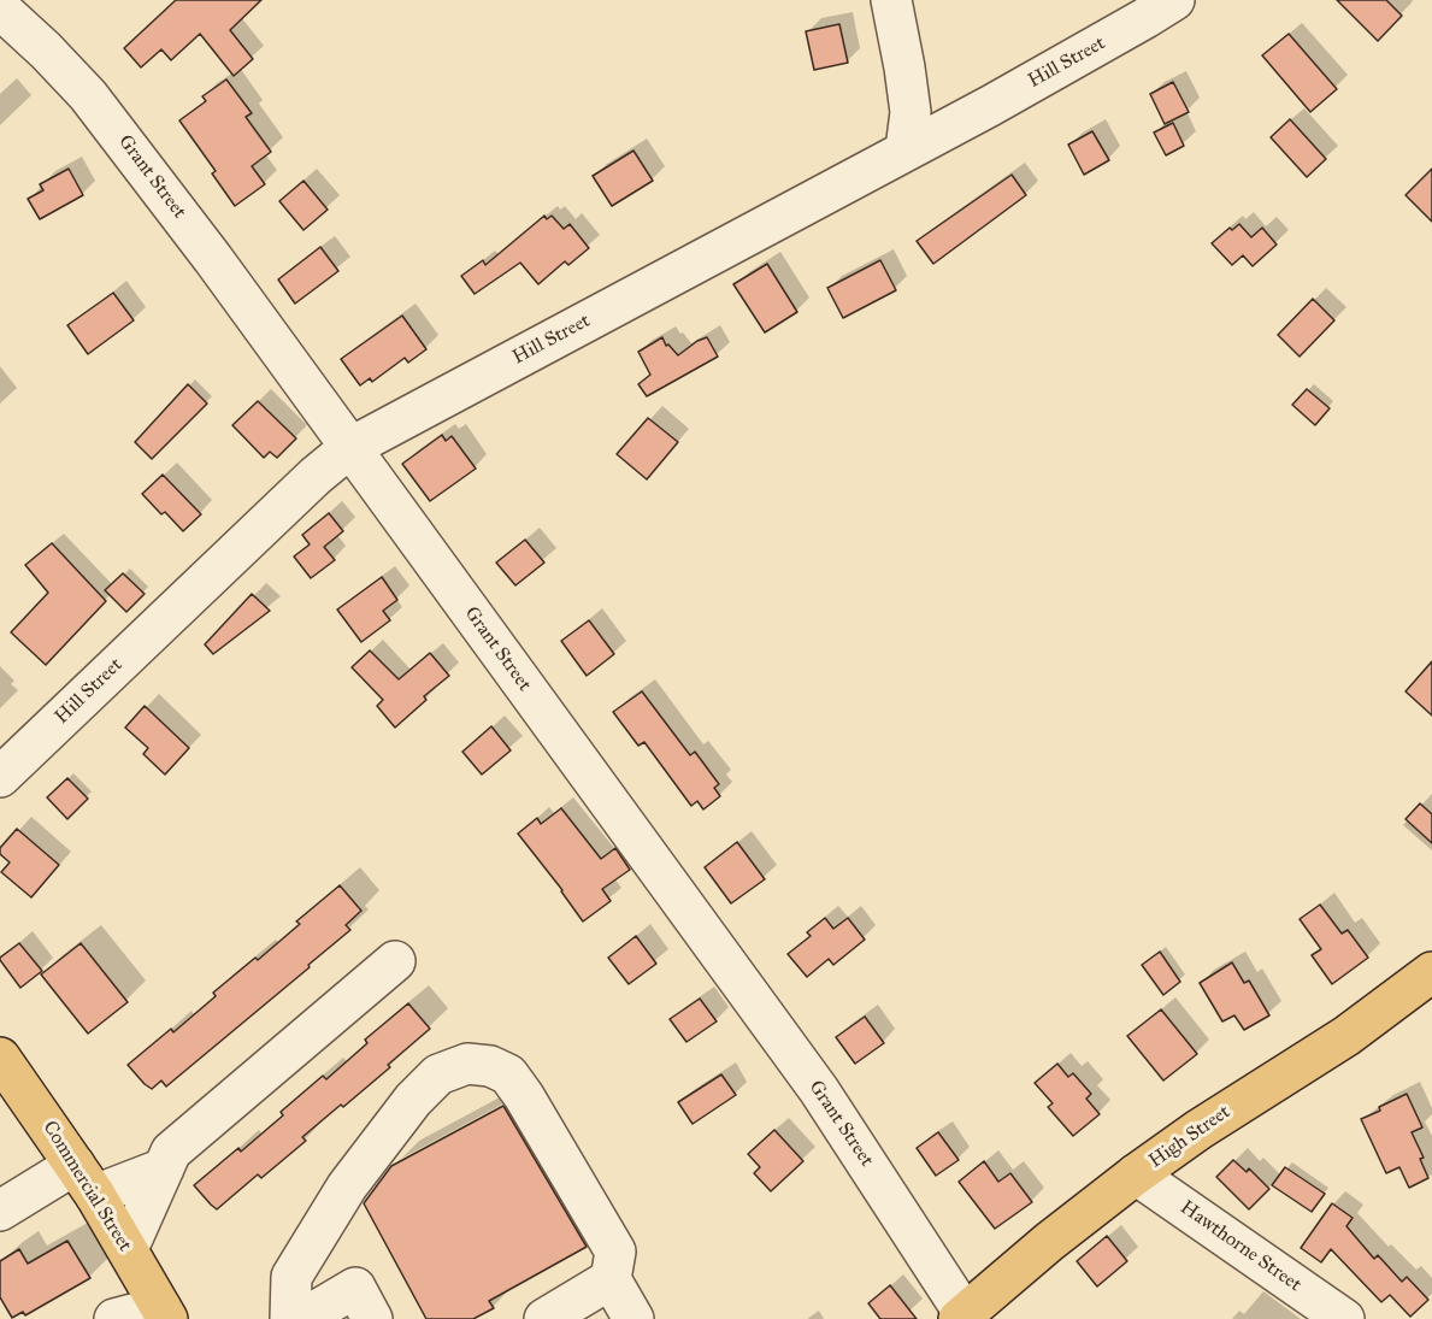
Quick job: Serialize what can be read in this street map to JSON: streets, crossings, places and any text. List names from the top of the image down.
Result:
{
  "streets": {
    "main road": ["High Street", "Commercial Street"],
    "street": ["Hill Street", "Grant Street", "Hawthorne Street"]
  },
  "crossings": [
    ["Hill Street", "Grant Street"],
    ["Grant Street", "High Street"],
    ["High Street", "Hawthorne Street"]
  ]
}
